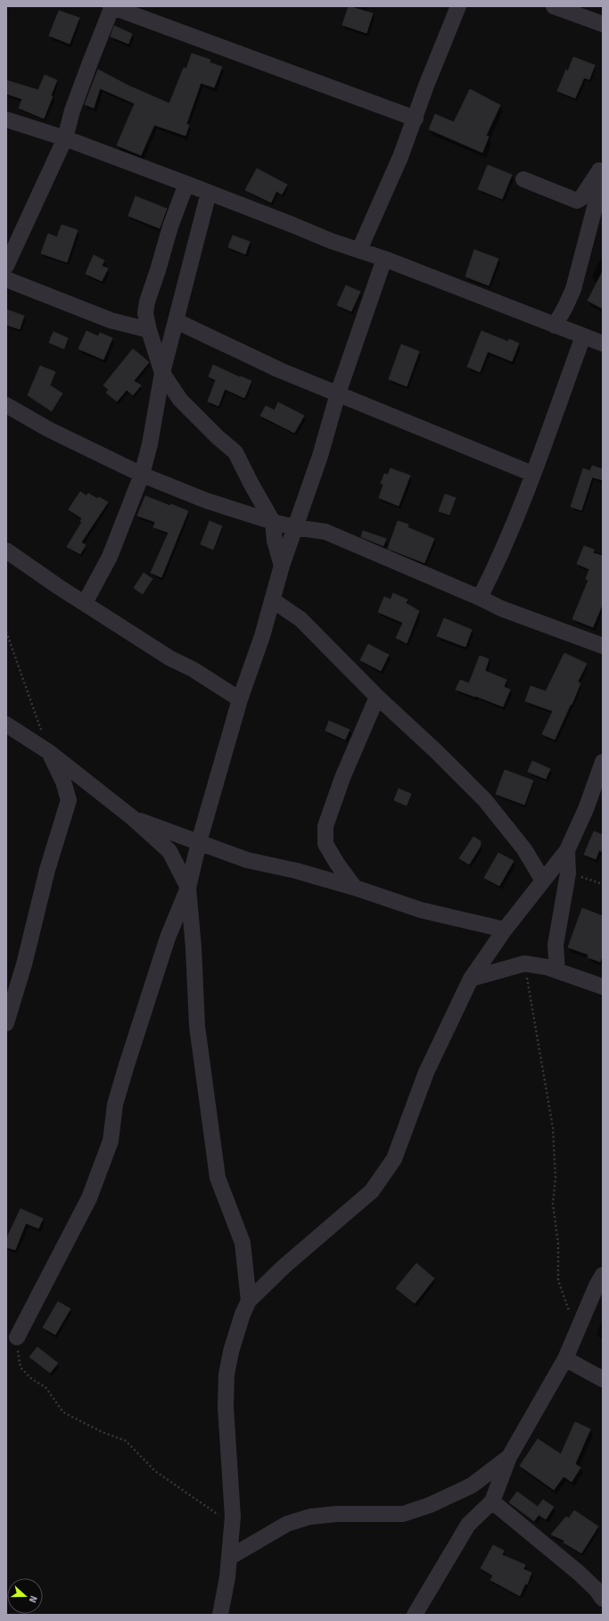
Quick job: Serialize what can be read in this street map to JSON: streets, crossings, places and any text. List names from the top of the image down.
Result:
{
  "north": "right"
}
